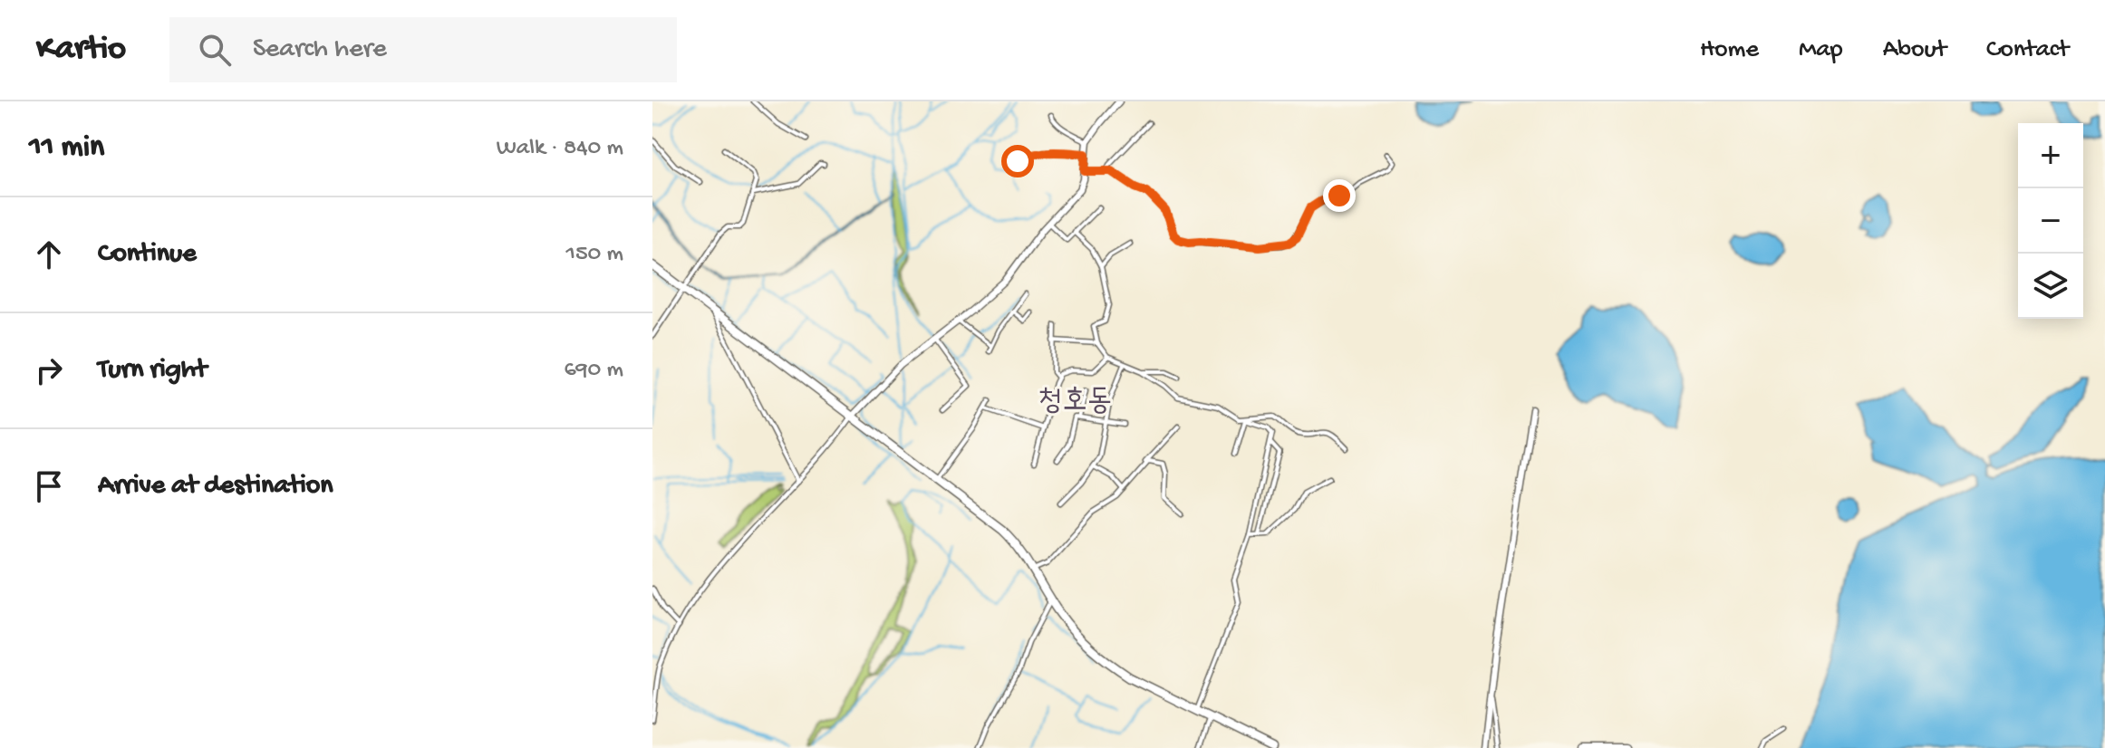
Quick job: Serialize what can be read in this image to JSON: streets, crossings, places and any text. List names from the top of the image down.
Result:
{
  "districts": ["청호동"],
  "page": {
    "header": "Kartio",
    "search": "Search here",
    "nav": [
      "Home",
      "Map",
      "About",
      "Contact"
    ],
    "heading": ["11 min", "Walk · 840 m"],
    "map_buttons": ["+", "−"],
    "list": [
      ["Continue", "150 m"],
      ["Turn right", "690 m"],
      "Arrive at destination"
    ]
  }
}
